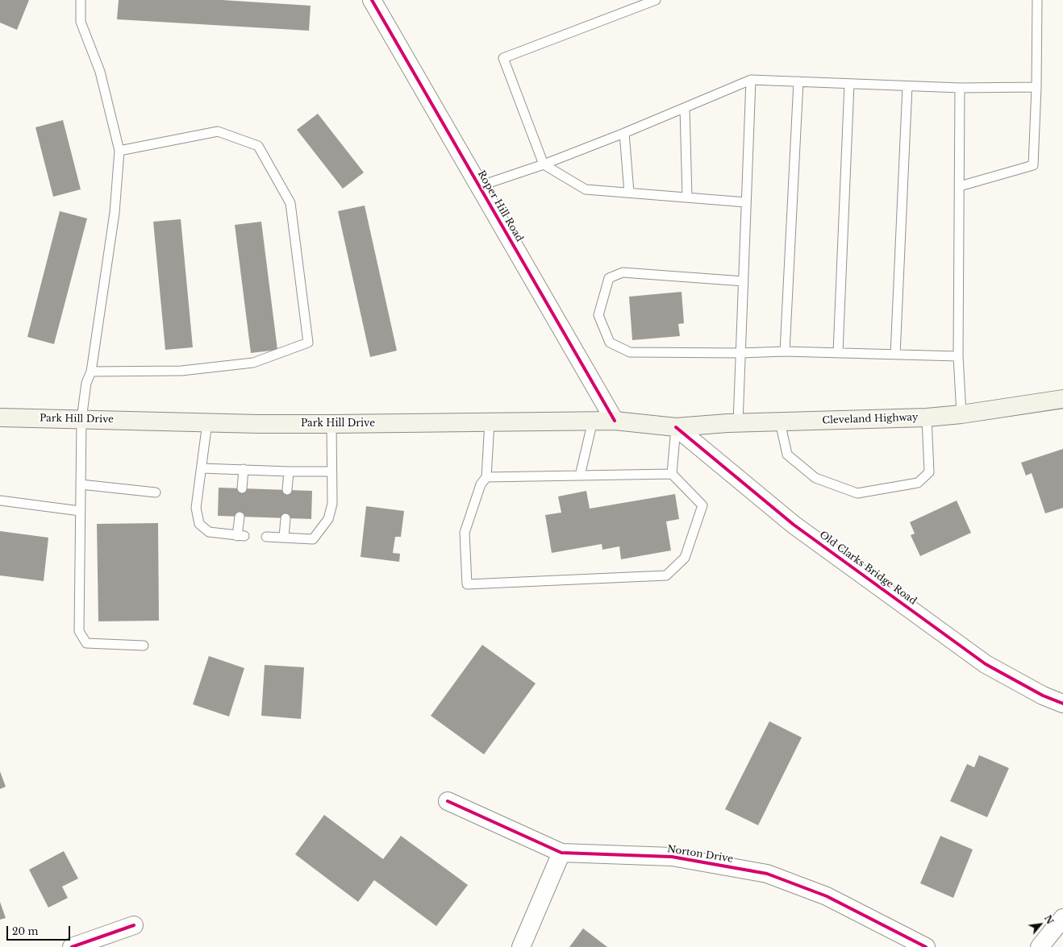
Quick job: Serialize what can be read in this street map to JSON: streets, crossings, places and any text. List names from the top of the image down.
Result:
{
  "streets": {
    "main road": ["Park Hill Drive", "Cleveland Highway"],
    "street": ["Roper Hill Road", "Old Clarks Bridge Road", "Norton Drive"]
  },
  "crossings": [
    ["Roper Hill Road", "Park Hill Drive"],
    ["Park Hill Drive", "Cleveland Highway"],
    ["Park Hill Drive", "Old Clarks Bridge Road"],
    ["Cleveland Highway", "Old Clarks Bridge Road"]
  ],
  "scale_bar": "20 m",
  "north": "top right"
}
